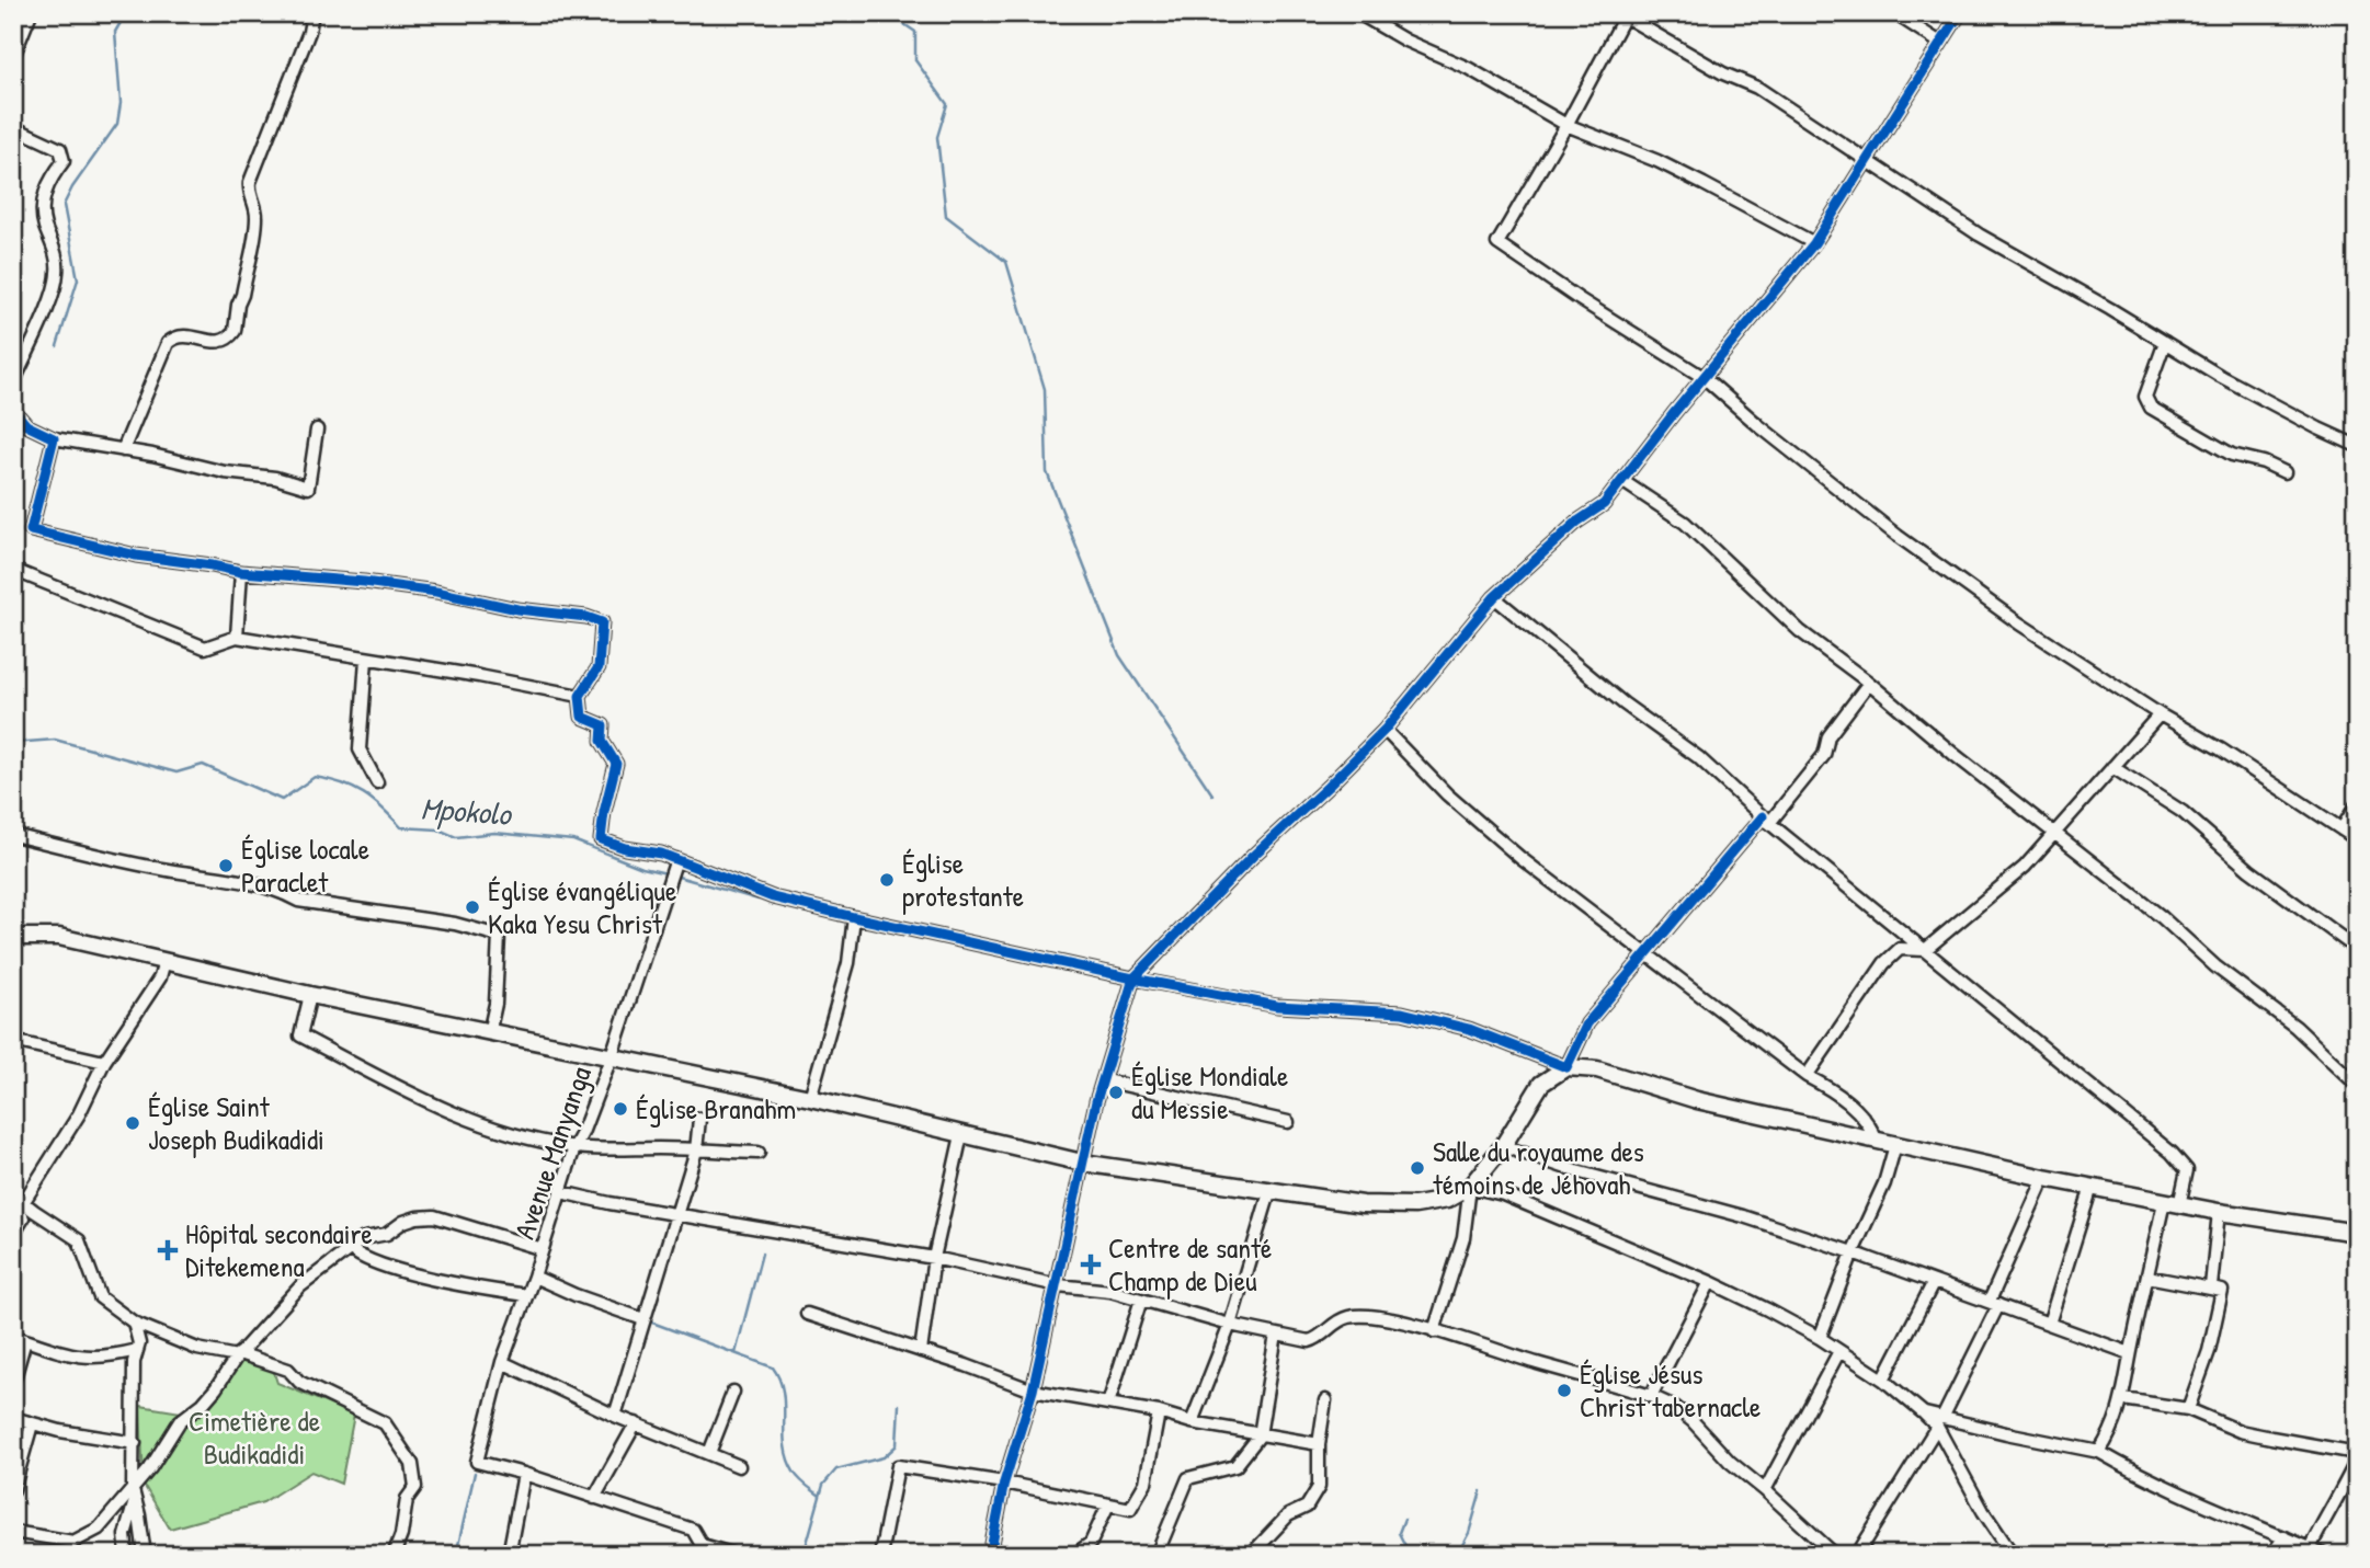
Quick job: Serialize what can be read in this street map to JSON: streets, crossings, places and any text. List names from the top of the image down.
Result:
{
  "streets": {
    "street": ["Avenue Manyanga"]
  },
  "water": ["Mpokolo"],
  "parks": ["Cimetière de Budikadidi"],
  "places": {
    "other": [
      "Église locale Paraclet",
      "Église protestante",
      "Église évangélique Kaka Yesu Christ",
      "Église Mondiale du Messie",
      "Église Branahm",
      "Église Saint Joseph Budikadidi",
      "Salle du royaume des témoins de Jéhovah",
      "Église Jésus Christ tabernacle"
    ],
    "health": ["Hôpital secondaire Ditekemena", "Centre de santé Champ de Dieu"]
  }
}
